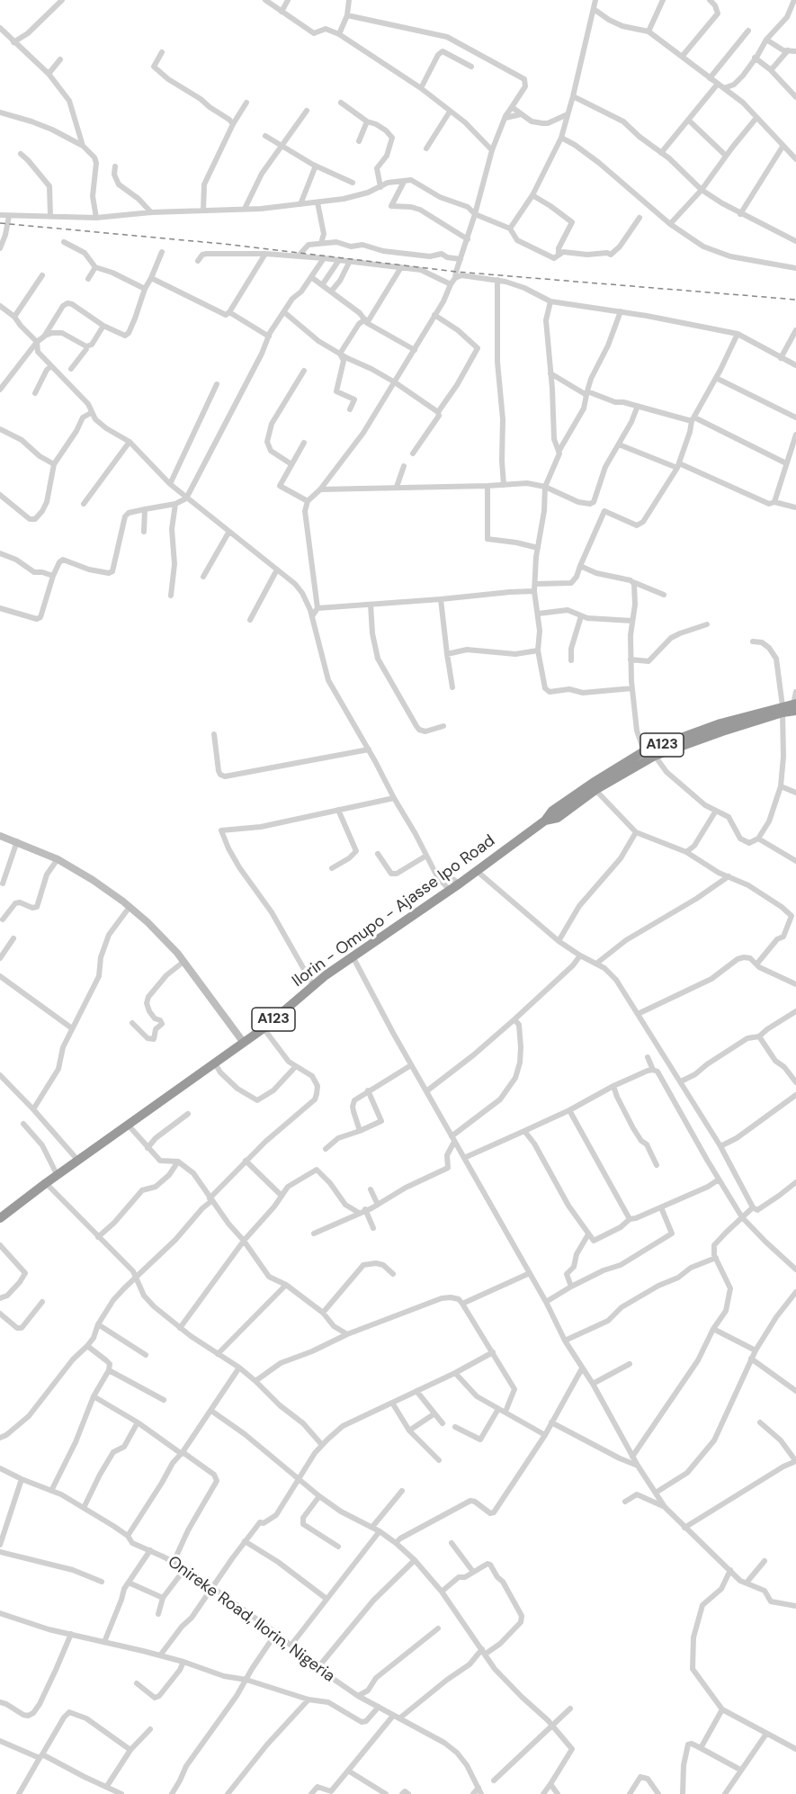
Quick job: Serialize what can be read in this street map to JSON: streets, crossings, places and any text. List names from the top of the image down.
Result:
{
  "streets": {
    "highway": ["A123", "Ilorin - Omupo - Ajasse Ipo Road"],
    "street": ["Onireke Road, Ilorin, Nigeria"]
  }
}
